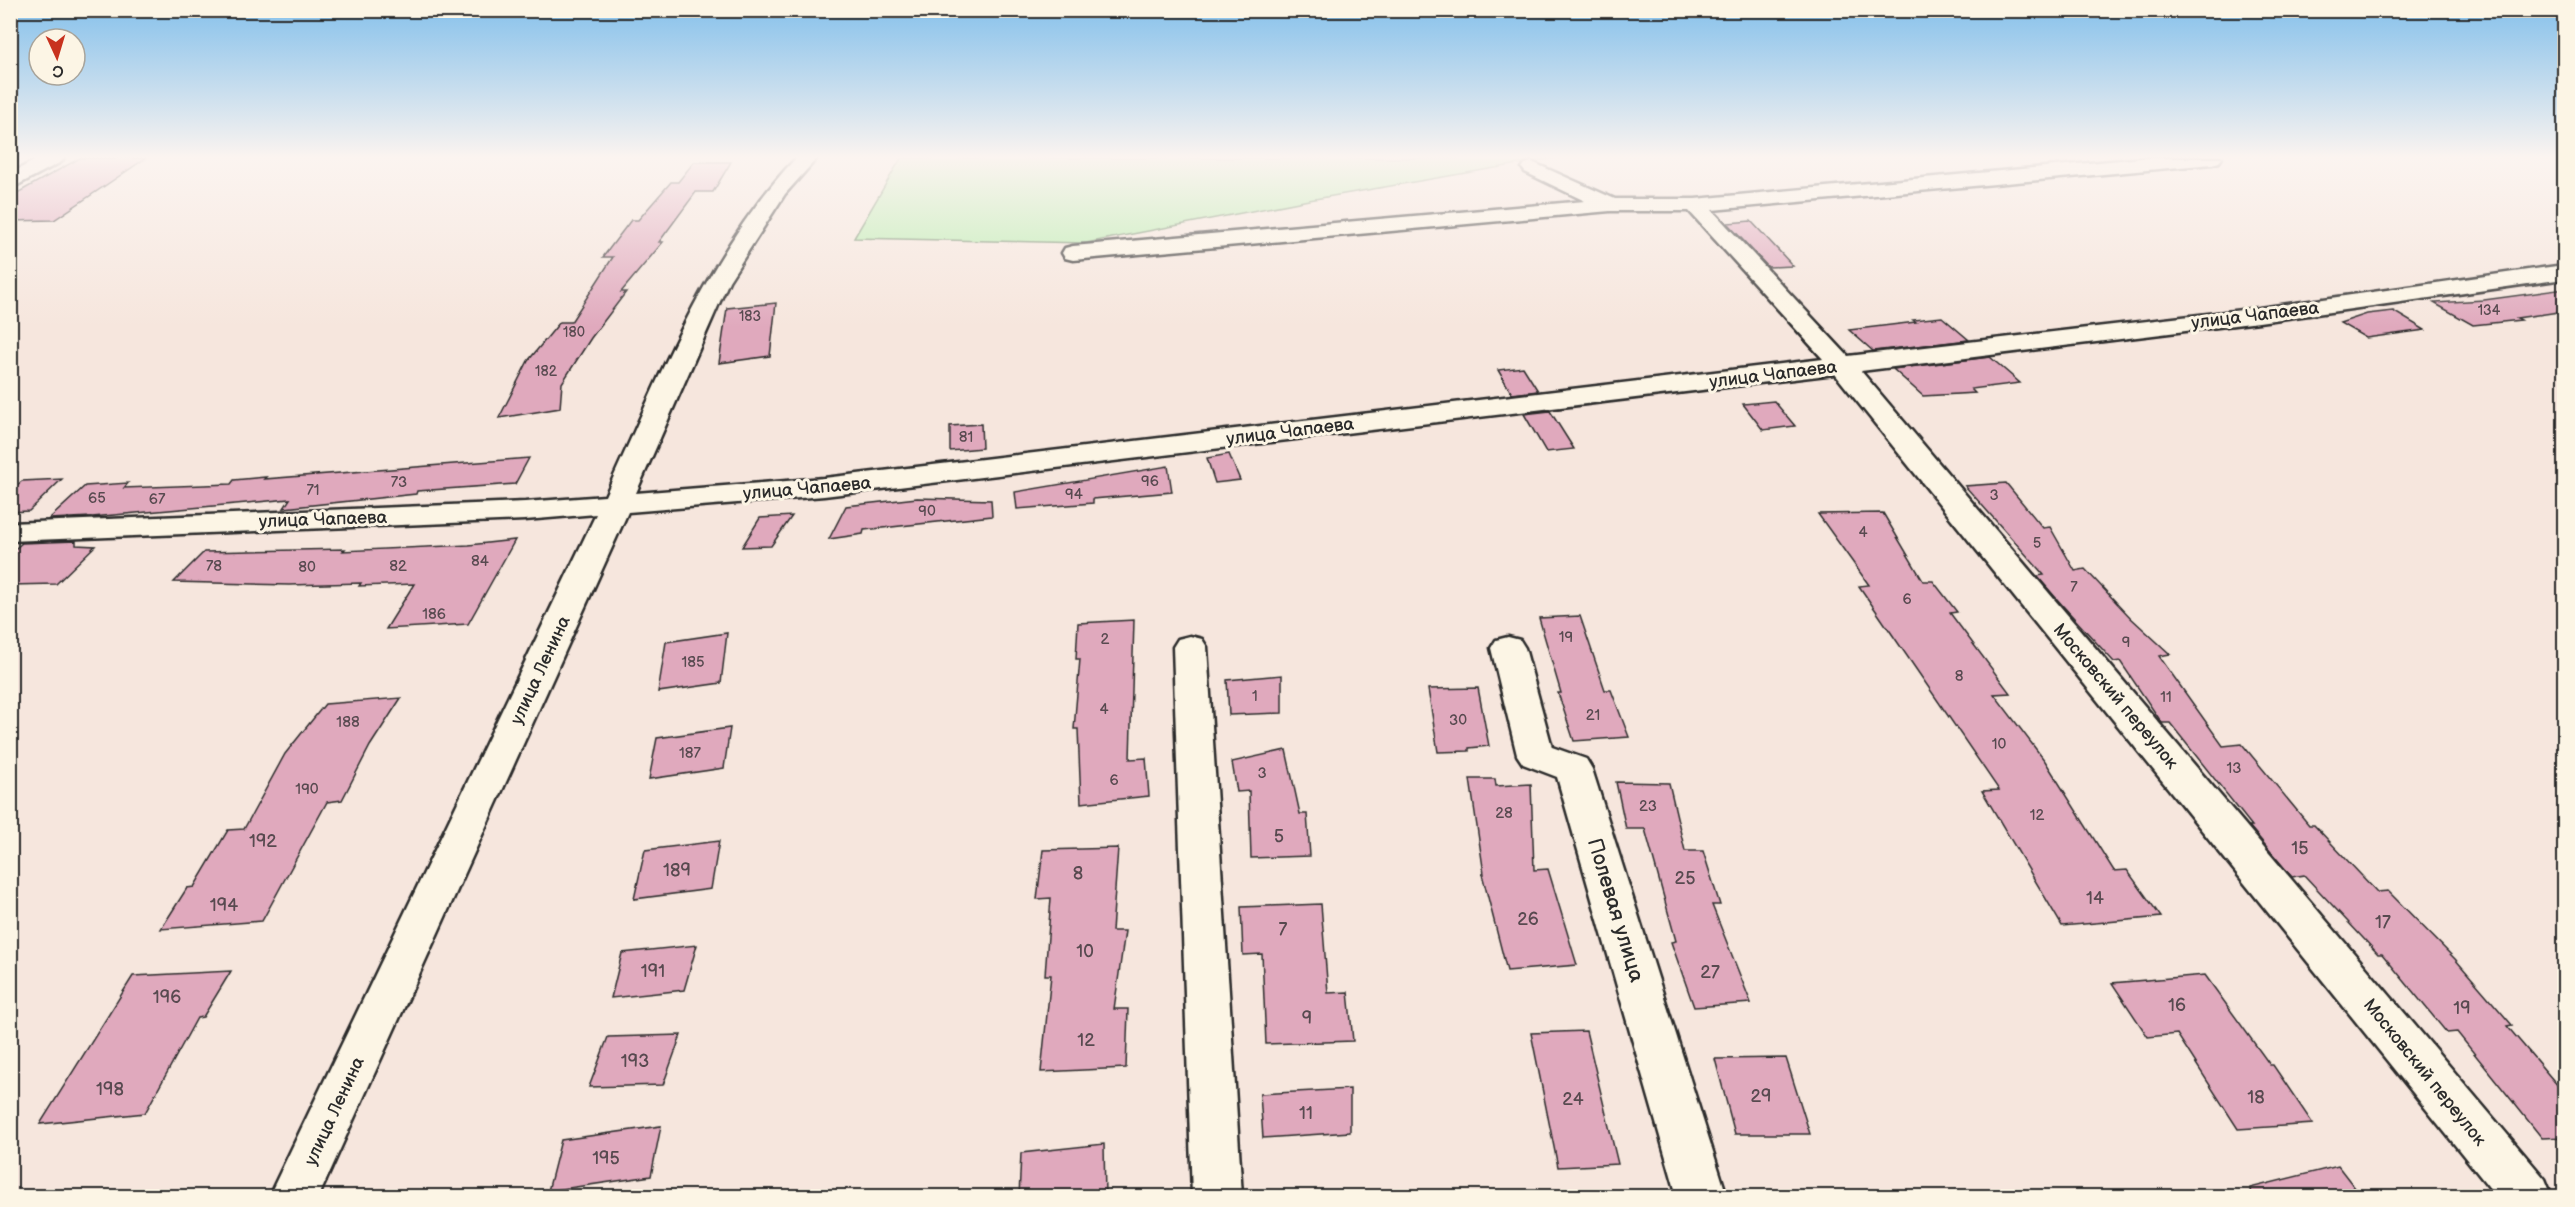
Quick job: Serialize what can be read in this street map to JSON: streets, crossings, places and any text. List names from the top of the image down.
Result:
{
  "streets": {
    "street": [
      "улица Чапаева",
      "улица Ленина",
      "Московский переулок",
      "Полевая улица"
    ]
  },
  "crossings": [
    ["улица Чапаева", "улица Ленина"],
    ["улица Чапаева", "Московский переулок"]
  ],
  "house_numbers": [
    "134",
    "183",
    "180",
    "182",
    "81",
    "96",
    "73",
    "71",
    "94",
    "3",
    "65",
    "67",
    "90",
    "4",
    "5",
    "84",
    "78",
    "82",
    "80",
    "7",
    "6",
    "186",
    "19",
    "2",
    "9",
    "185",
    "8",
    "1",
    "11",
    "4",
    "21",
    "30",
    "188",
    "10",
    "187",
    "13",
    "3",
    "6",
    "190",
    "23",
    "28",
    "12",
    "5",
    "192",
    "15",
    "189",
    "8",
    "25",
    "14",
    "194",
    "26",
    "17",
    "7",
    "10",
    "191",
    "27",
    "196",
    "16",
    "19",
    "9",
    "12",
    "193",
    "198",
    "29",
    "18",
    "24",
    "11",
    "195"
  ],
  "north": "bottom"
}
